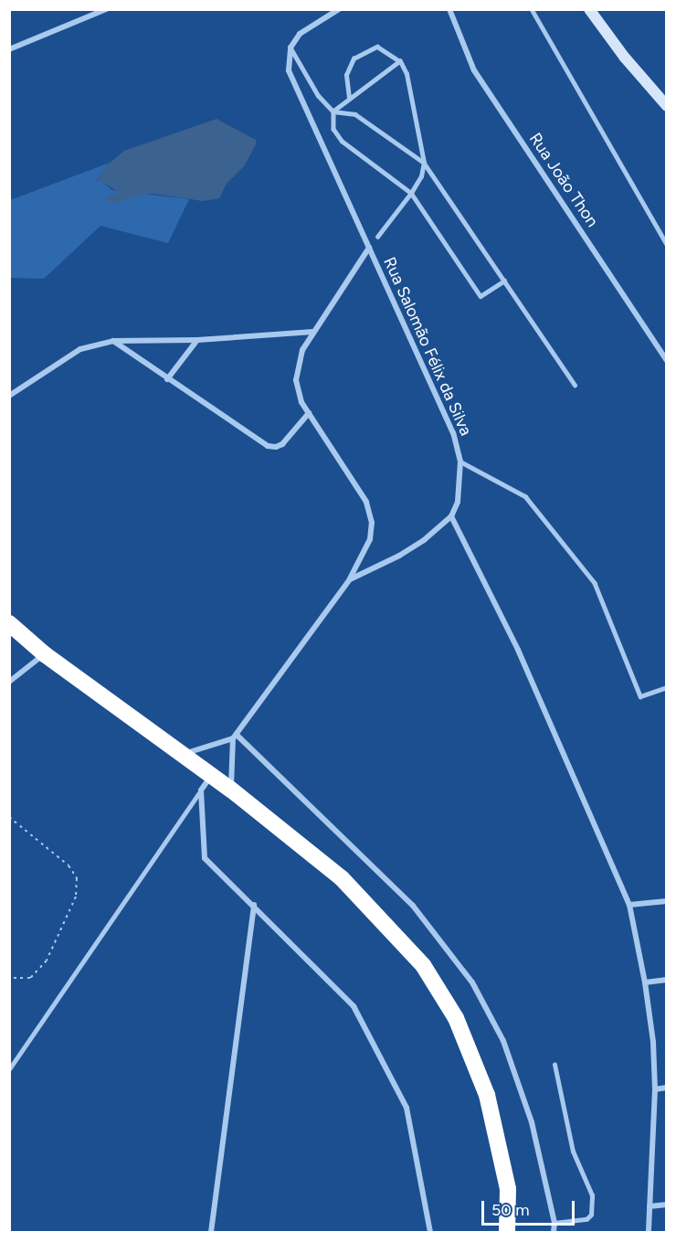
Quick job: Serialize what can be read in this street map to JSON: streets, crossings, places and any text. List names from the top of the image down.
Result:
{
  "streets": {
    "street": ["Rua João Thon", "Rua Salomão Félix da Silva"]
  },
  "scale_bar": "50 m"
}
